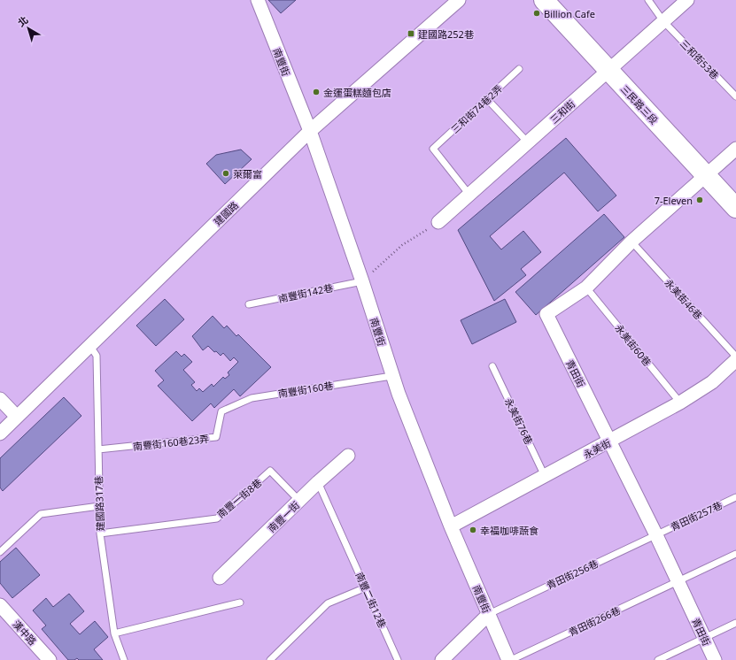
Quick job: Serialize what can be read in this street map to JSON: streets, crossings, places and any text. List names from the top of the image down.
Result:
{
  "streets": {
    "main road": ["三民路三段"],
    "street": [
      "南豐街",
      "三和街",
      "建國路",
      "青田街",
      "永美街",
      "南豐一街",
      "漢中路"
    ],
    "lane": [
      "三和街53巷",
      "三和街74巷2弄",
      "南豐街142巷",
      "永美街46巷",
      "永美街60巷",
      "南豐街160巷",
      "永美街76巷",
      "南豐街160巷23弄",
      "南豐一街8巷",
      "建國路317巷",
      "青田街257巷",
      "青田街256巷",
      "南豐二街12巷",
      "青田街266巷"
    ]
  },
  "crossings": [
    ["三和街53巷", "三和街"],
    ["南豐街", "建國路"],
    ["南豐街", "南豐街142巷"],
    ["南豐街", "南豐街160巷"],
    ["南豐街", "永美街"],
    ["南豐街", "青田街256巷"],
    ["南豐街", "青田街266巷"],
    ["三民路三段", "三和街"],
    ["三民路三段", "青田街"],
    ["三和街74巷2弄", "三和街"],
    ["建國路", "建國路317巷"],
    ["永美街46巷", "青田街"],
    ["永美街60巷", "青田街"],
    ["永美街60巷", "永美街"],
    ["青田街", "永美街"],
    ["青田街", "青田街257巷"],
    ["青田街", "青田街256巷"],
    ["青田街", "青田街266巷"],
    ["南豐街160巷", "南豐街160巷23弄"],
    ["永美街76巷", "永美街"],
    ["南豐街160巷23弄", "建國路317巷"],
    ["南豐一街8巷", "建國路317巷"],
    ["南豐一街8巷", "南豐一街"],
    ["青田街257巷", "青田街256巷"],
    ["南豐一街", "南豐二街12巷"]
  ],
  "places": {
    "other": [
      "Billion Cafe",
      "金運蛋糕麵包店",
      "萊爾富",
      "7-Eleven",
      "幸福咖啡蔬食"
    ],
    "transit": ["建國路252巷"]
  },
  "north": "top left"
}
